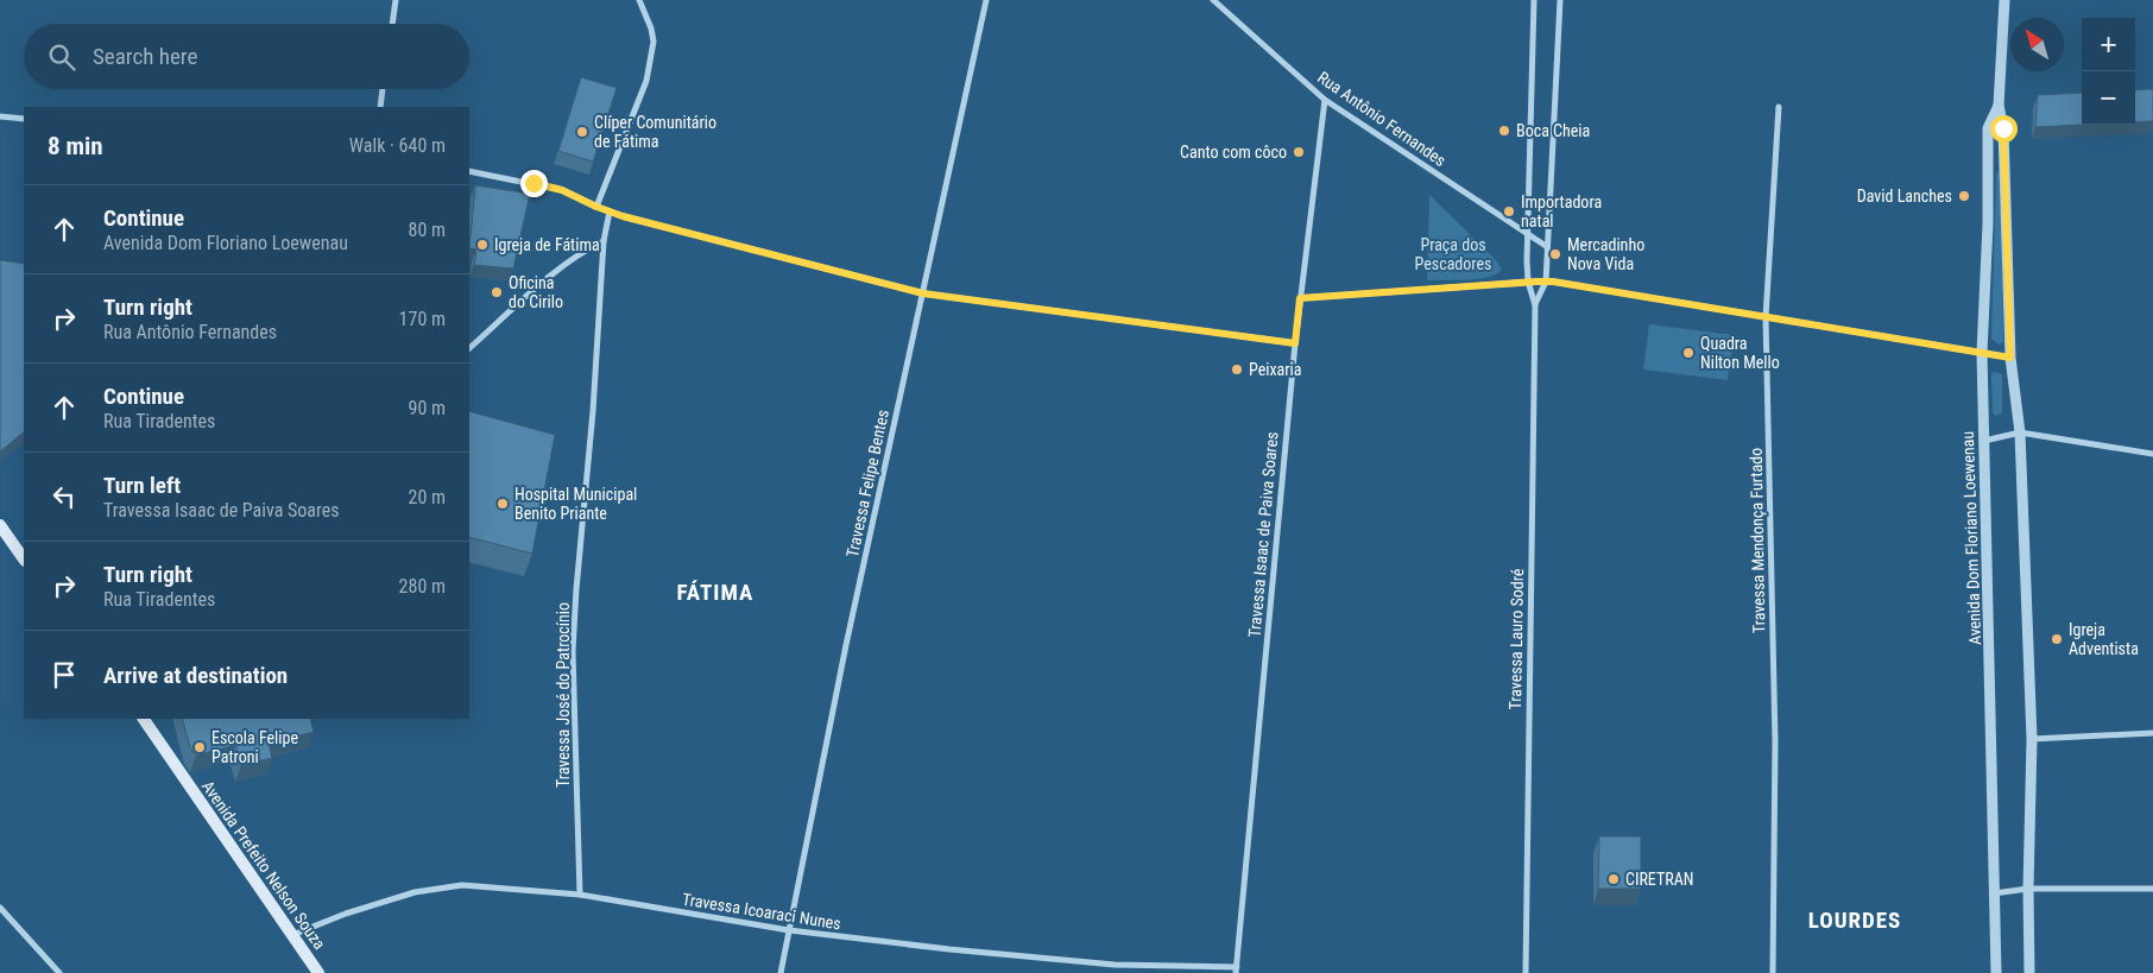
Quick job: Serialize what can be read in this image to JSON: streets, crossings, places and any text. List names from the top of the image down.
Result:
{
  "streets": {
    "main road": ["Avenida Prefeito Nelson Souza"],
    "street": [
      "Rua Antônio Fernandes",
      "Travessa Felipe Bentes",
      "Travessa Isaac de Paiva Soares",
      "Avenida Dom Floriano Loewenau",
      "Travessa Mendonça Furtado",
      "Travessa Lauro Sodré",
      "Travessa José do Patrocínio",
      "Travessa Icoaraci Nunes"
    ]
  },
  "crossings": [
    ["Rua Antônio Fernandes", "Travessa Isaac de Paiva Soares"],
    ["Rua Antônio Fernandes", "Travessa Lauro Sodré"],
    ["Travessa Felipe Bentes", "Travessa Icoaraci Nunes"],
    ["Travessa Isaac de Paiva Soares", "Travessa Icoaraci Nunes"],
    ["Travessa José do Patrocínio", "Travessa Icoaraci Nunes"],
    ["Avenida Prefeito Nelson Souza", "Travessa Icoaraci Nunes"]
  ],
  "districts": ["FÁTIMA", "LOURDES"],
  "parks": ["Praça dos Pescadores"],
  "places": [
    "Boca Cheia",
    "Clíper Comunitário de Fátima",
    "Canto com côco",
    "David Lanches",
    "Importadora natal",
    "Igreja de Fátima",
    "Mercadinho Nova Vida",
    "Oficina do Cirilo",
    "Quadra Nilton Mello",
    "Peixaria",
    "Hospital Municipal Benito Priante",
    "Igreja Adventista",
    "Escola Felipe Patroni",
    "CIRETRAN"
  ],
  "north": "top left",
  "page": {
    "map_buttons": ["+", "−"],
    "search": "Search here",
    "heading": ["8 min", "Walk · 640 m"],
    "list": [
      ["Continue", "Avenida Dom Floriano Loewenau", "80 m"],
      ["Turn right", "Rua Antônio Fernandes", "170 m"],
      ["Continue", "Rua Tiradentes", "90 m"],
      ["Turn left", "Travessa Isaac de Paiva Soares", "20 m"],
      ["Turn right", "Rua Tiradentes", "280 m"],
      "Arrive at destination"
    ]
  }
}
